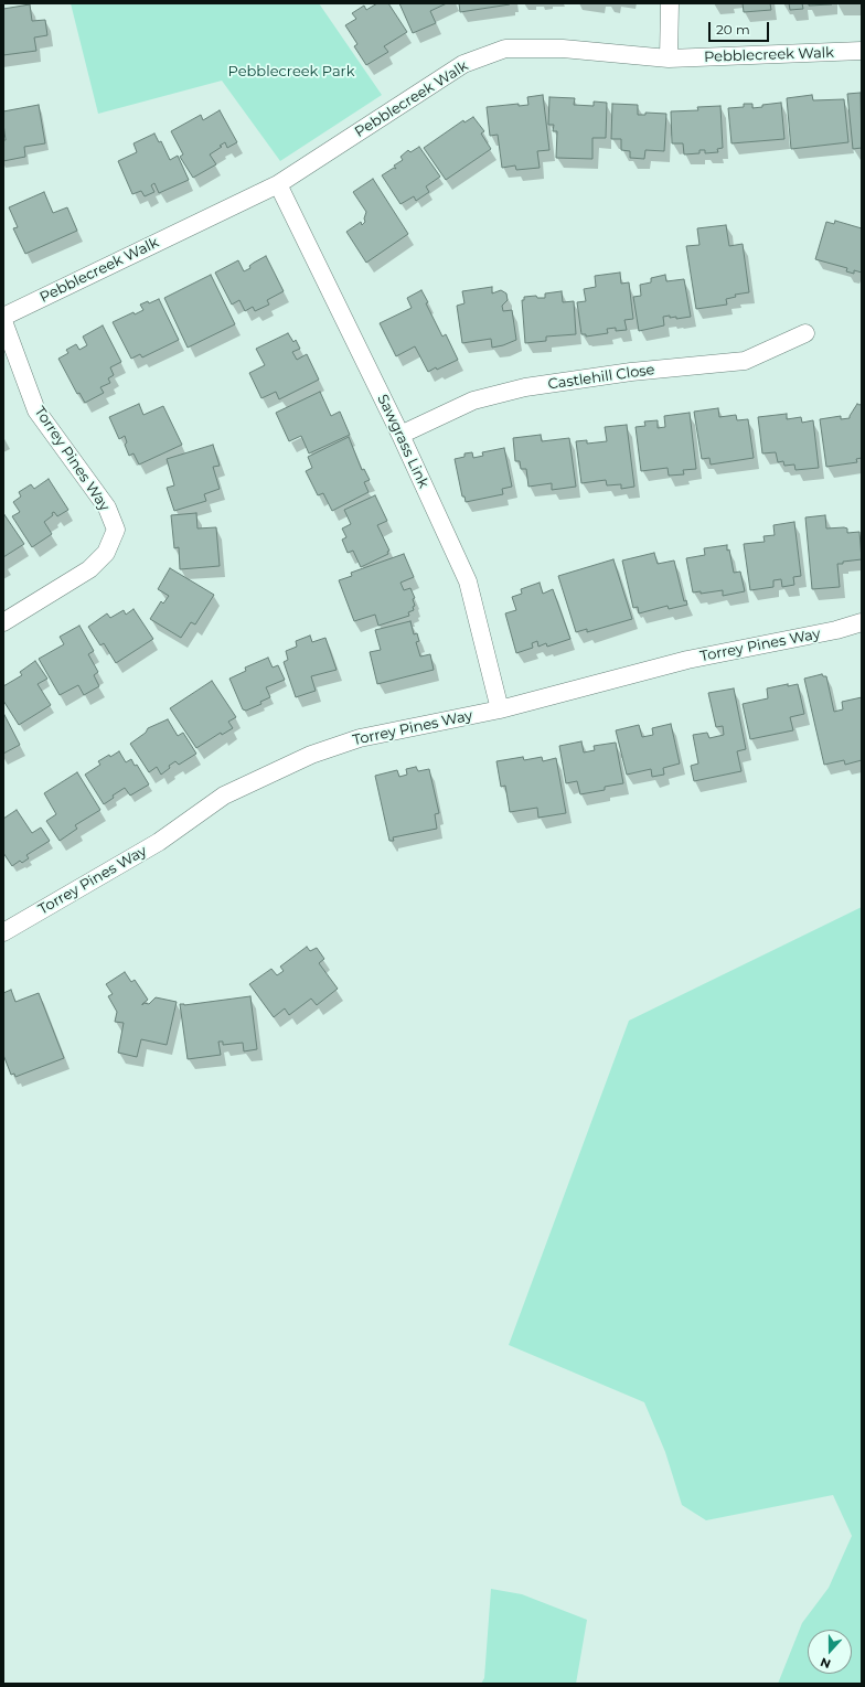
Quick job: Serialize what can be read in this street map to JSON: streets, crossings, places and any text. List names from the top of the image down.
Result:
{
  "streets": {
    "street": [
      "Pebblecreek Walk",
      "Castlehill Close",
      "Sawgrass Link",
      "Torrey Pines Way"
    ]
  },
  "crossings": [
    ["Pebblecreek Walk", "Sawgrass Link"],
    ["Castlehill Close", "Sawgrass Link"],
    ["Sawgrass Link", "Torrey Pines Way"]
  ],
  "parks": ["Pebblecreek Park"],
  "scale_bar": "20 m",
  "north": "bottom"
}
